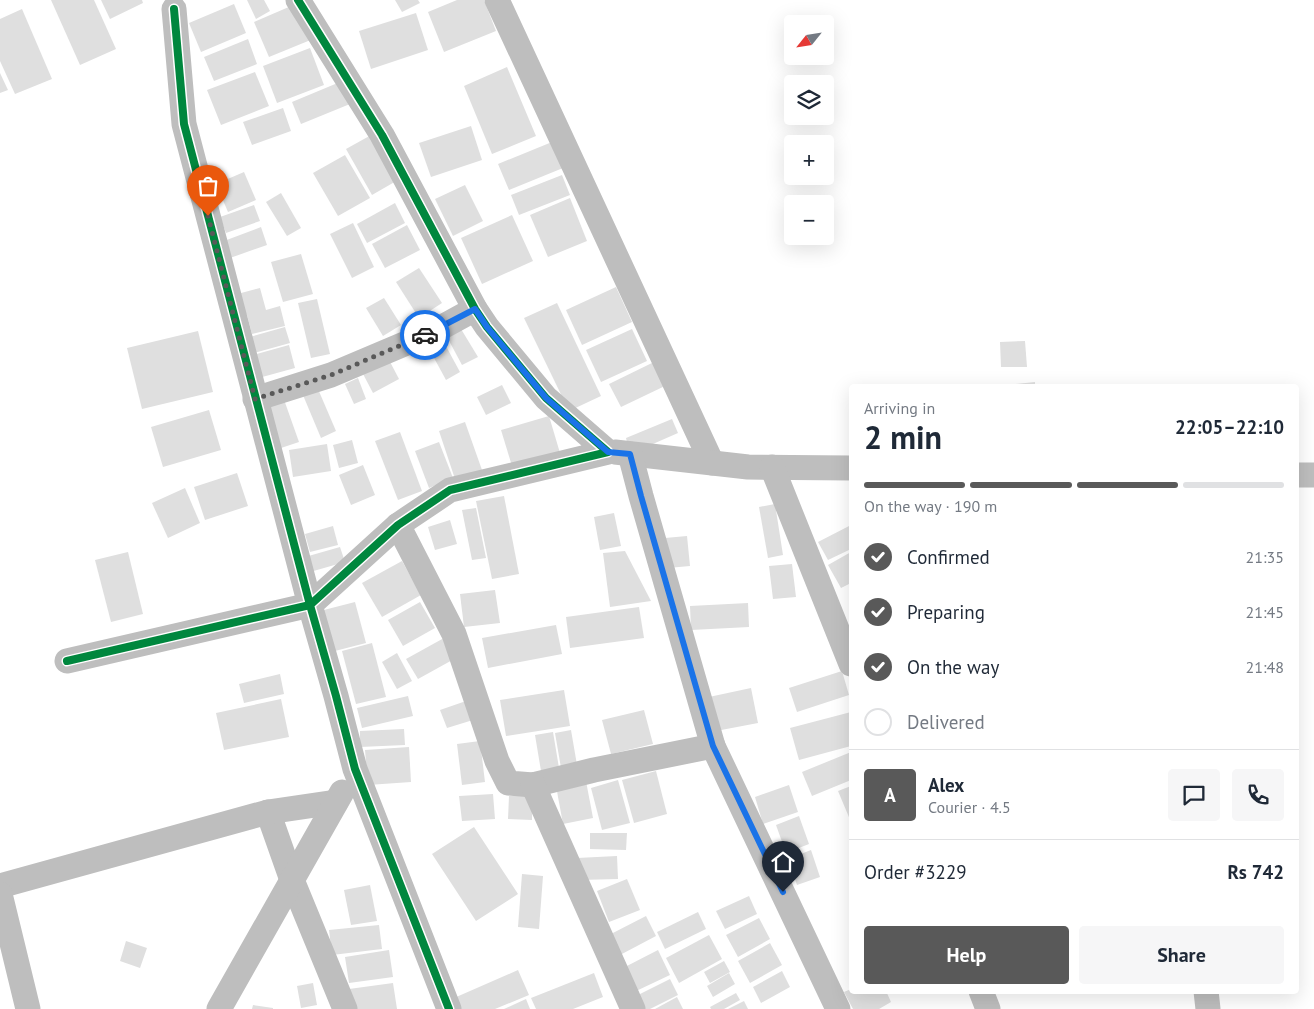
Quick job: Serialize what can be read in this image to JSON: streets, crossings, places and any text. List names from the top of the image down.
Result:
{
  "north": "bottom left",
  "page": {
    "map_buttons": ["+", "−"],
    "heading": ["2 min", "Arriving in", "22:05–22:10"],
    "panel": [
      "Alex",
      "Courier · 4.5",
      "Order #3229",
      "Rs 742"
    ],
    "bar": "On the way · 190 m",
    "list": [
      ["Confirmed", "21:35"],
      ["Preparing", "21:45"],
      ["On the way", "21:48"],
      "Delivered"
    ],
    "round": "A",
    "buttons": ["Help", "Share"]
  }
}
